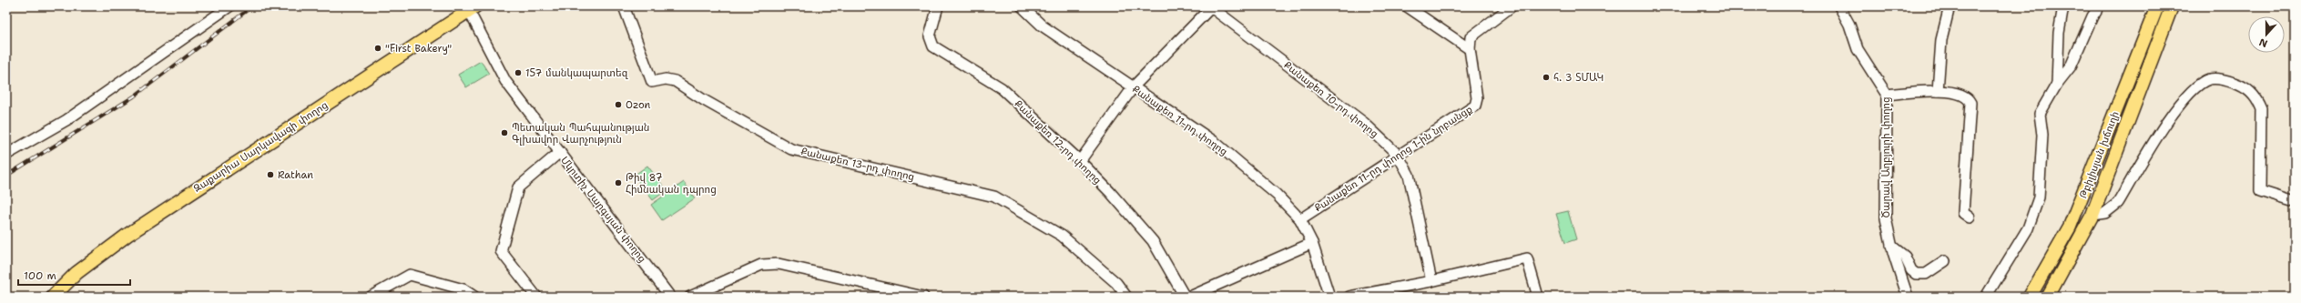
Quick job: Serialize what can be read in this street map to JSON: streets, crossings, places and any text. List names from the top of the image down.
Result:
{
  "streets": {
    "main road": ["Զաքարիա Սարկավագի փողոց", "Թբիլիսյան խճուղի"],
    "street": [
      "Քանաքեռ 10-րդ փողոց",
      "Քանաքեռ 11-րդ փողոց",
      "Քանաքեռ 12-րդ փողոց",
      "Ծարավ Աղբյուրի փողոց",
      "Քանաքեռ 11-րդ փողոց 1-ին նրբանցք",
      "Քանաքեռ 13-րդ փողոց",
      "Մկրտիչ Սարգսյան փողոց"
    ]
  },
  "crossings": [
    ["Քանաքեռ 10-րդ փողոց", "Քանաքեռ 11-րդ փողոց 1-ին նրբանցք"],
    ["Քանաքեռ 11-րդ փողոց", "Քանաքեռ 11-րդ փողոց 1-ին նրբանցք"],
    ["Զաքարիա Սարկավագի փողոց", "Մկրտիչ Սարգսյան փողոց"]
  ],
  "places": [
    "\"First Bakery\"",
    "157 մանկապարտեզ",
    "հ. 3 ՏՄԱԿ",
    "Ozon",
    "Պետական Պահպանության Գլխավոր Վարչություն",
    "Rathan",
    "Թիվ 87 Հիմնական դպրոց"
  ],
  "scale_bar": "100 m",
  "north": "bottom"
}
